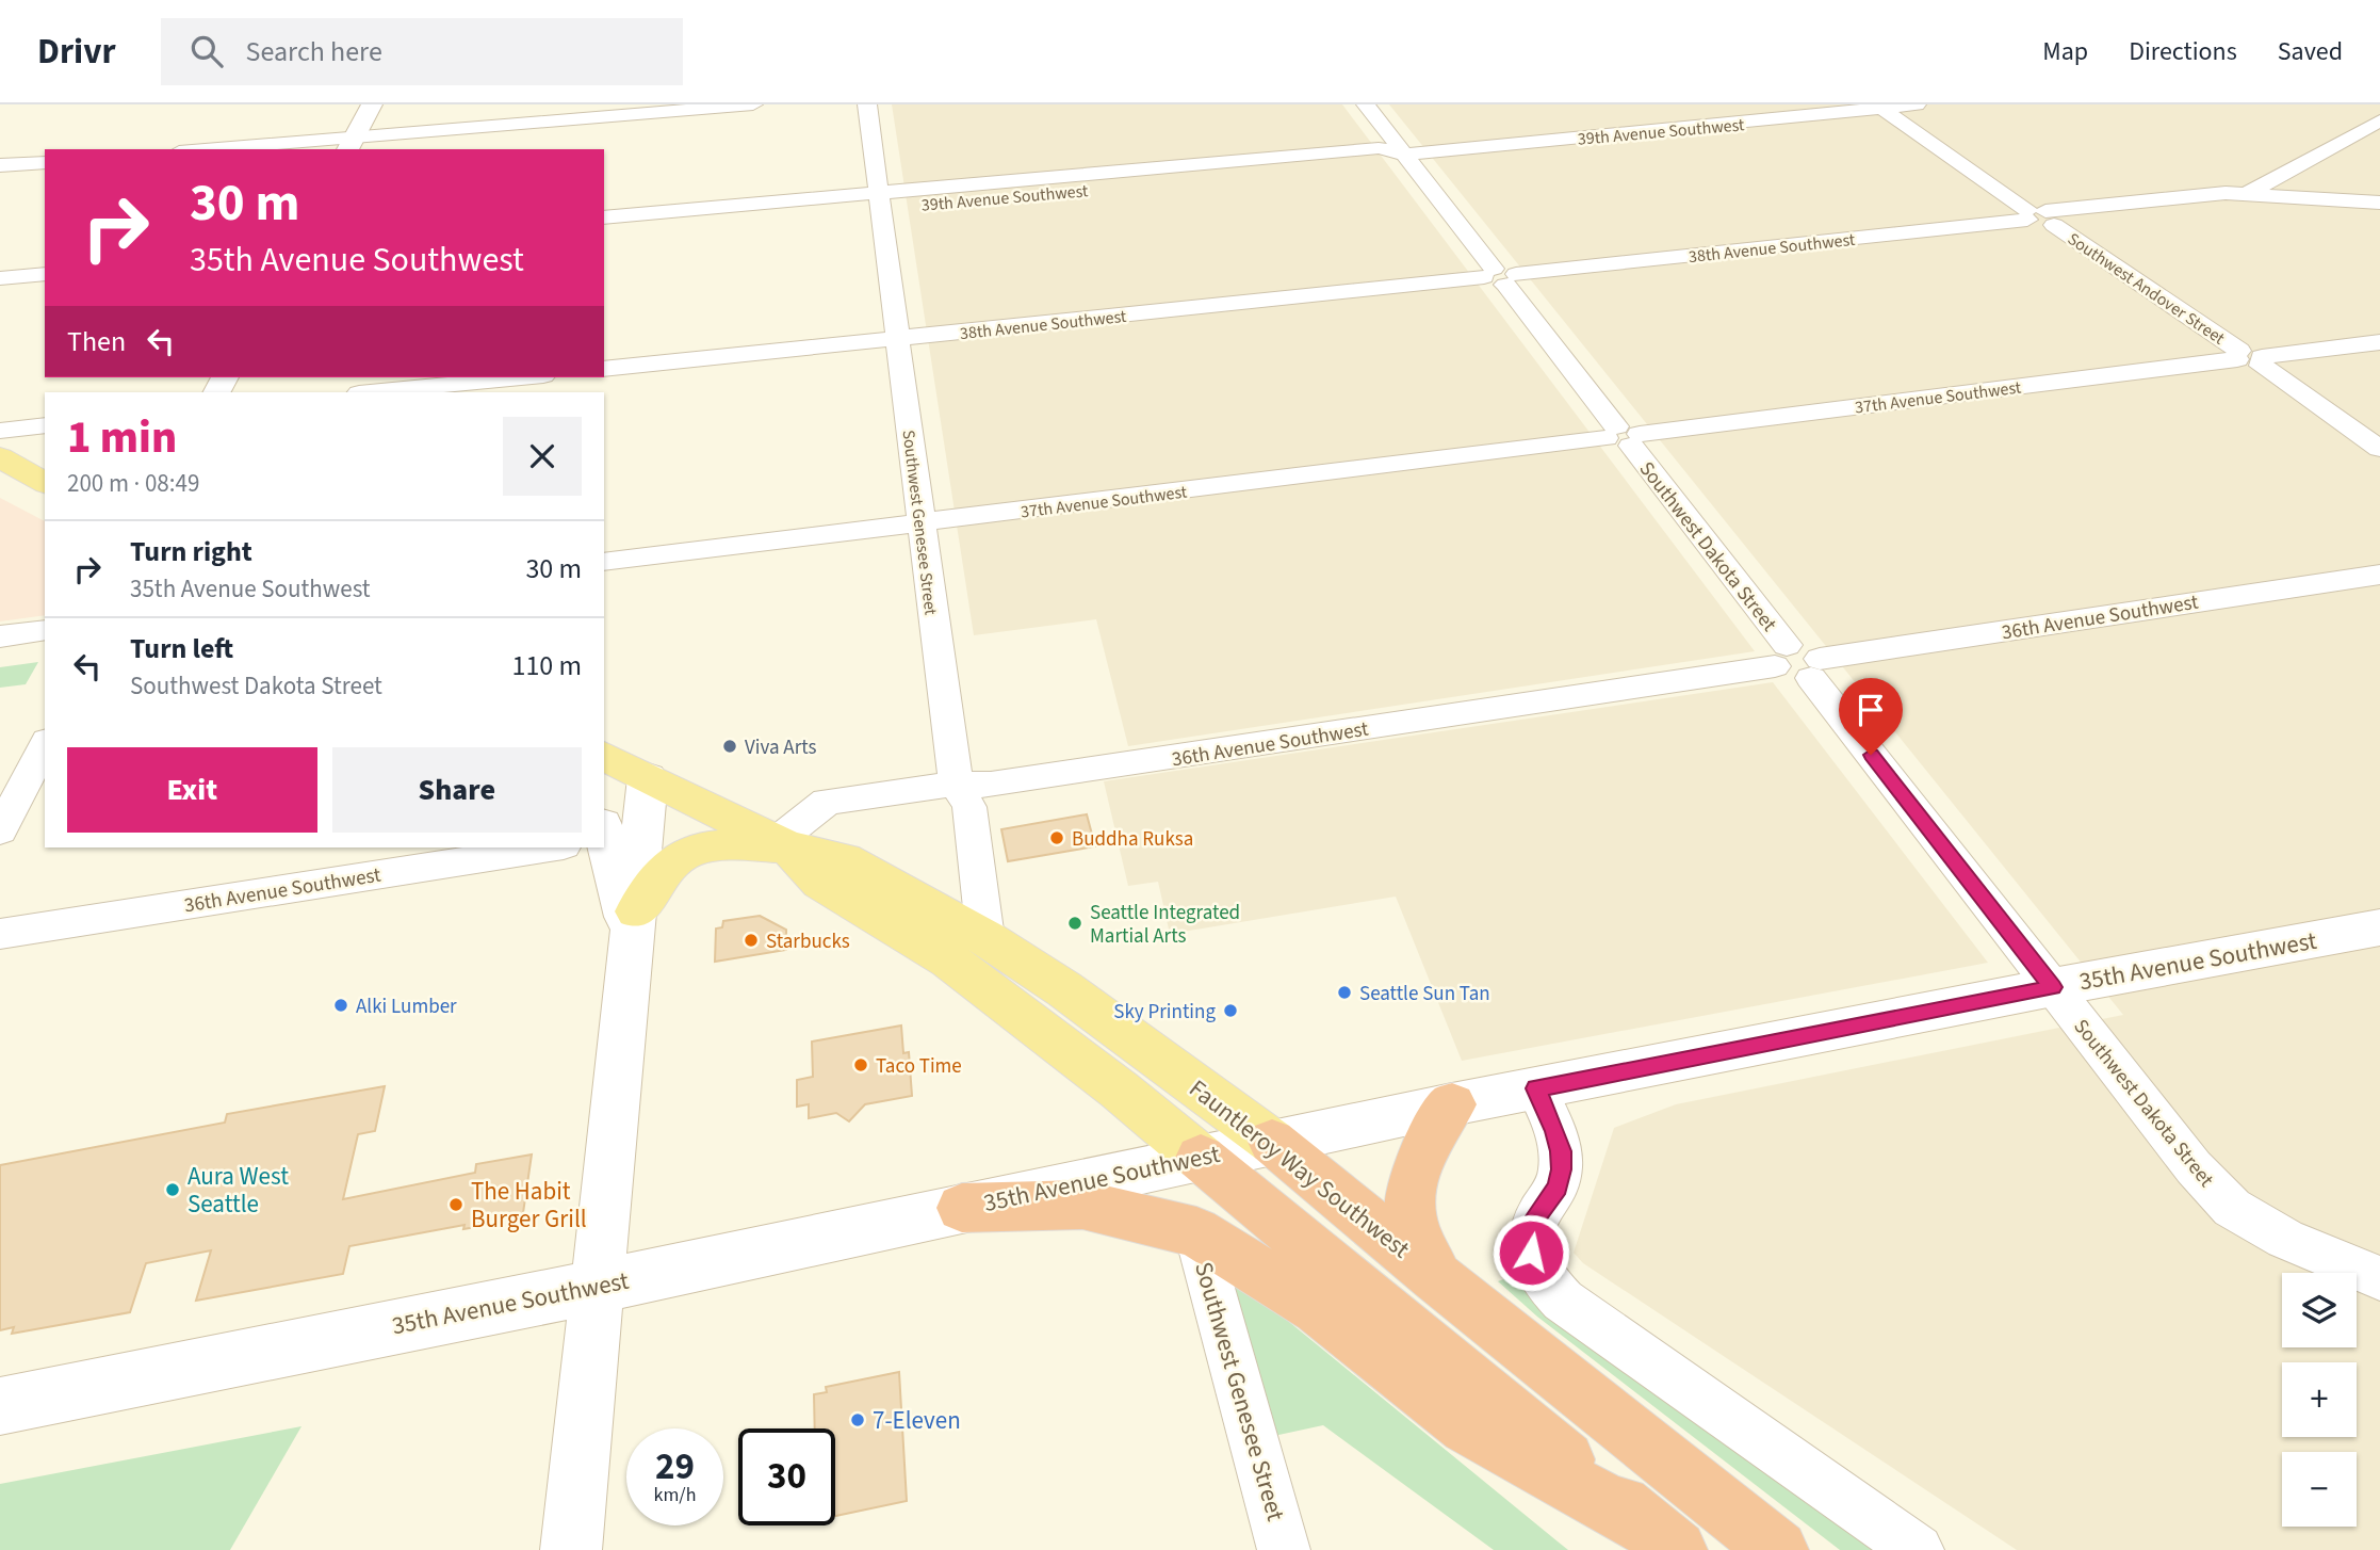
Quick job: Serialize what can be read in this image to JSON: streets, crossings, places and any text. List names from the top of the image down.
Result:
{
  "streets": {
    "highway": ["Fauntleroy Way Southwest"],
    "main road": ["35th Avenue Southwest"],
    "street": [
      "39th Avenue Southwest",
      "38th Avenue Southwest",
      "Southwest Andover Street",
      "37th Avenue Southwest",
      "Southwest Genesee Street",
      "Southwest Dakota Street",
      "36th Avenue Southwest"
    ]
  },
  "crossings": [
    ["39th Avenue Southwest", "Southwest Andover Street"],
    ["39th Avenue Southwest", "Southwest Genesee Street"],
    ["39th Avenue Southwest", "Southwest Dakota Street"],
    ["38th Avenue Southwest", "Southwest Andover Street"],
    ["38th Avenue Southwest", "Southwest Genesee Street"],
    ["38th Avenue Southwest", "Southwest Dakota Street"],
    ["Southwest Andover Street", "37th Avenue Southwest"],
    ["37th Avenue Southwest", "Southwest Genesee Street"],
    ["37th Avenue Southwest", "Southwest Dakota Street"],
    ["Southwest Genesee Street", "36th Avenue Southwest"],
    ["Southwest Genesee Street", "Fauntleroy Way Southwest"],
    ["Southwest Dakota Street", "36th Avenue Southwest"],
    ["Southwest Dakota Street", "35th Avenue Southwest"],
    ["36th Avenue Southwest", "Fauntleroy Way Southwest"],
    ["35th Avenue Southwest", "Fauntleroy Way Southwest"]
  ],
  "places": [
    "Viva Arts",
    "Buddha Ruksa",
    "Seattle Integrated Martial Arts",
    "Starbucks",
    "Seattle Sun Tan",
    "Alki Lumber",
    "Sky Printing",
    "Taco Time",
    "Aura West Seattle",
    "The Habit Burger Grill",
    "7-Eleven"
  ],
  "page": {
    "header": "Drivr",
    "search": "Search here",
    "nav": ["Map", "Directions", "Saved"],
    "turn": ["30 m", "35th Avenue Southwest"],
    "then": "Then",
    "heading": ["1 min", "200 m · 08:49"],
    "list": [
      {
        "name": "Turn right",
        "note": "35th Avenue Southwest",
        "value": "30 m"
      },
      {
        "name": "Turn left",
        "note": "Southwest Dakota Street",
        "value": "110 m"
      }
    ],
    "buttons": ["Exit", "Share"],
    "map_buttons": ["+", "−"],
    "speed": "29 km/h",
    "limit": "30"
  }
}
